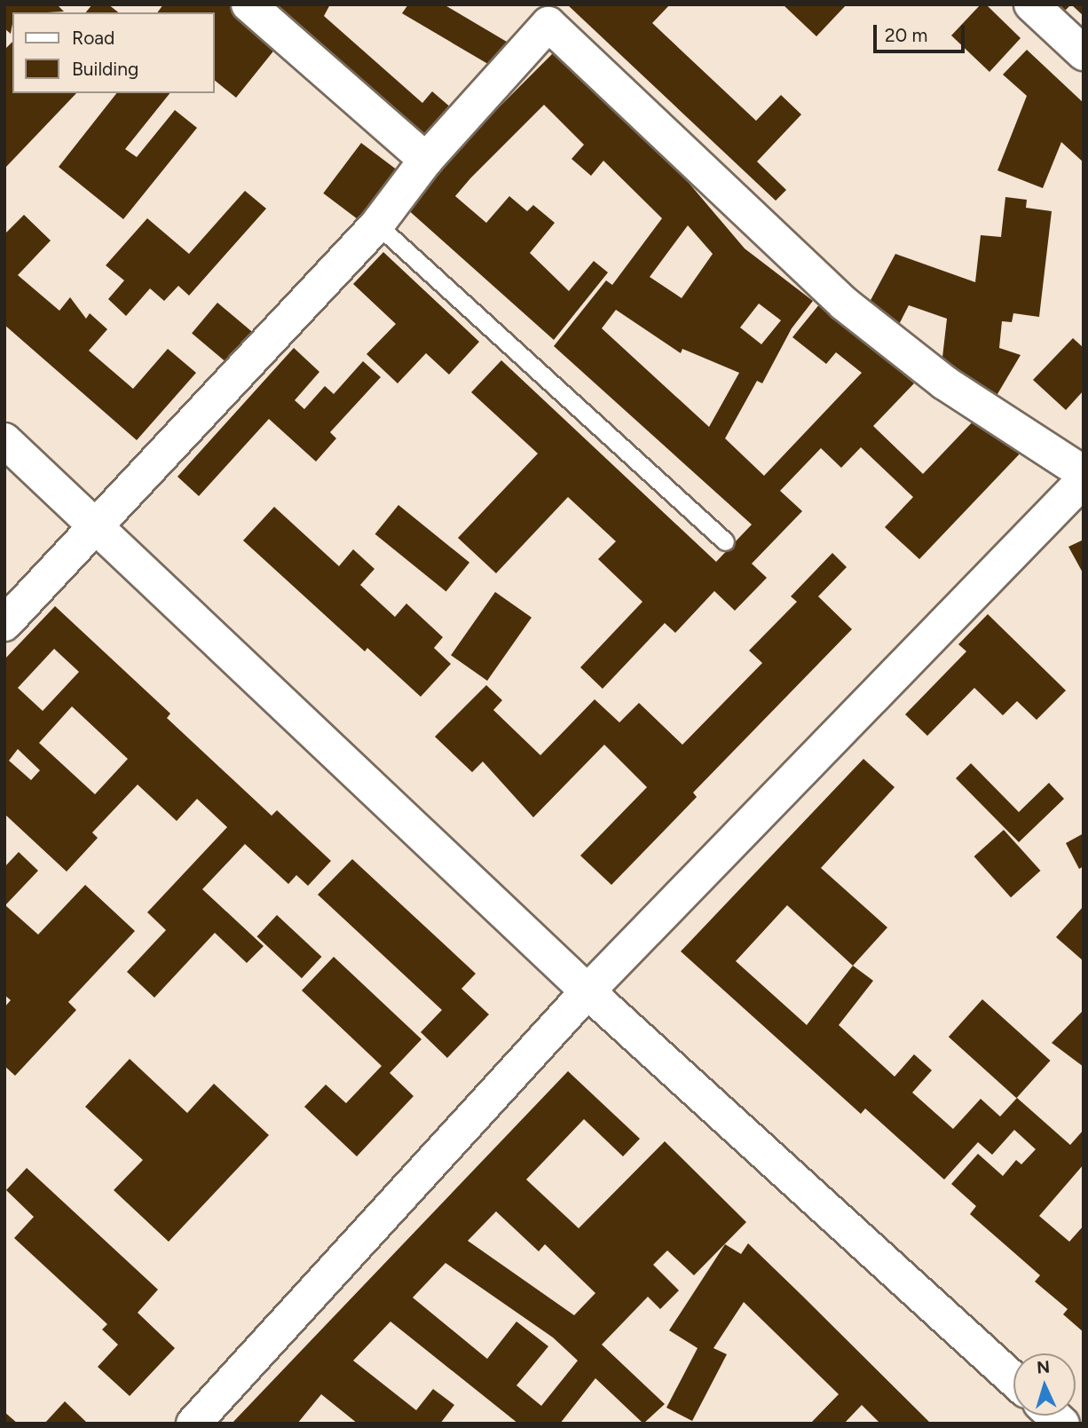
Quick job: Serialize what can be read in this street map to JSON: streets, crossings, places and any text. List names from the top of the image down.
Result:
{
  "legend": ["Road", "Building"],
  "scale_bar": "20 m",
  "north": "top"
}
